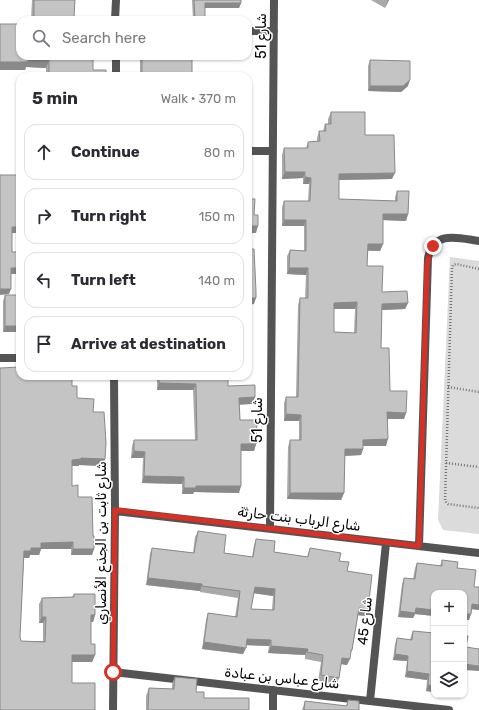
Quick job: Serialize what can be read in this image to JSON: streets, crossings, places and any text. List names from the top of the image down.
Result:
{
  "streets": {
    "street": [
      "شارع 51",
      "شارع الرباب بنت حارثة",
      "شارع ثابت بن الجذع الأنصاري",
      "شارع 45",
      "شارع عباس بن عبادة"
    ]
  },
  "crossings": [
    ["شارع 51", "شارع الرباب بنت حارثة"],
    ["شارع الرباب بنت حارثة", "شارع ثابت بن الجذع الأنصاري"],
    ["شارع الرباب بنت حارثة", "شارع 45"],
    ["شارع ثابت بن الجذع الأنصاري", "شارع عباس بن عبادة"],
    ["شارع 45", "شارع عباس بن عبادة"]
  ],
  "page": {
    "search": "Search here",
    "heading": ["5 min", "Walk · 370 m"],
    "list": [
      ["Continue", "80 m"],
      ["Turn right", "150 m"],
      ["Turn left", "140 m"],
      "Arrive at destination"
    ],
    "map_buttons": ["+", "−"]
  }
}
